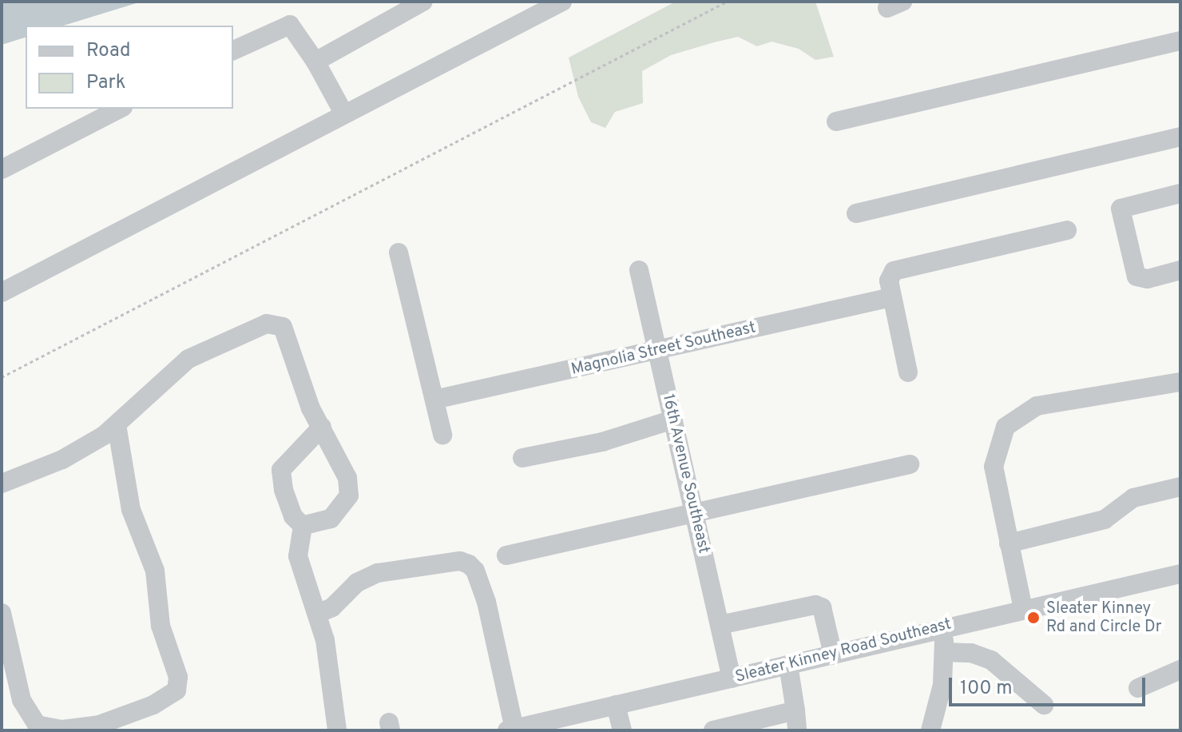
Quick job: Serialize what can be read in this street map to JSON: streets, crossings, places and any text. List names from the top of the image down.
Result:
{
  "streets": {
    "street": ["Magnolia Street Southeast", "16th Avenue Southeast", "Sleater Kinney Road Southeast"]
  },
  "crossings": [
    ["Magnolia Street Southeast", "16th Avenue Southeast"],
    ["16th Avenue Southeast", "Sleater Kinney Road Southeast"]
  ],
  "places": ["Sleater Kinney Rd and Circle Dr"],
  "legend": ["Road", "Park"],
  "scale_bar": "100 m"
}
